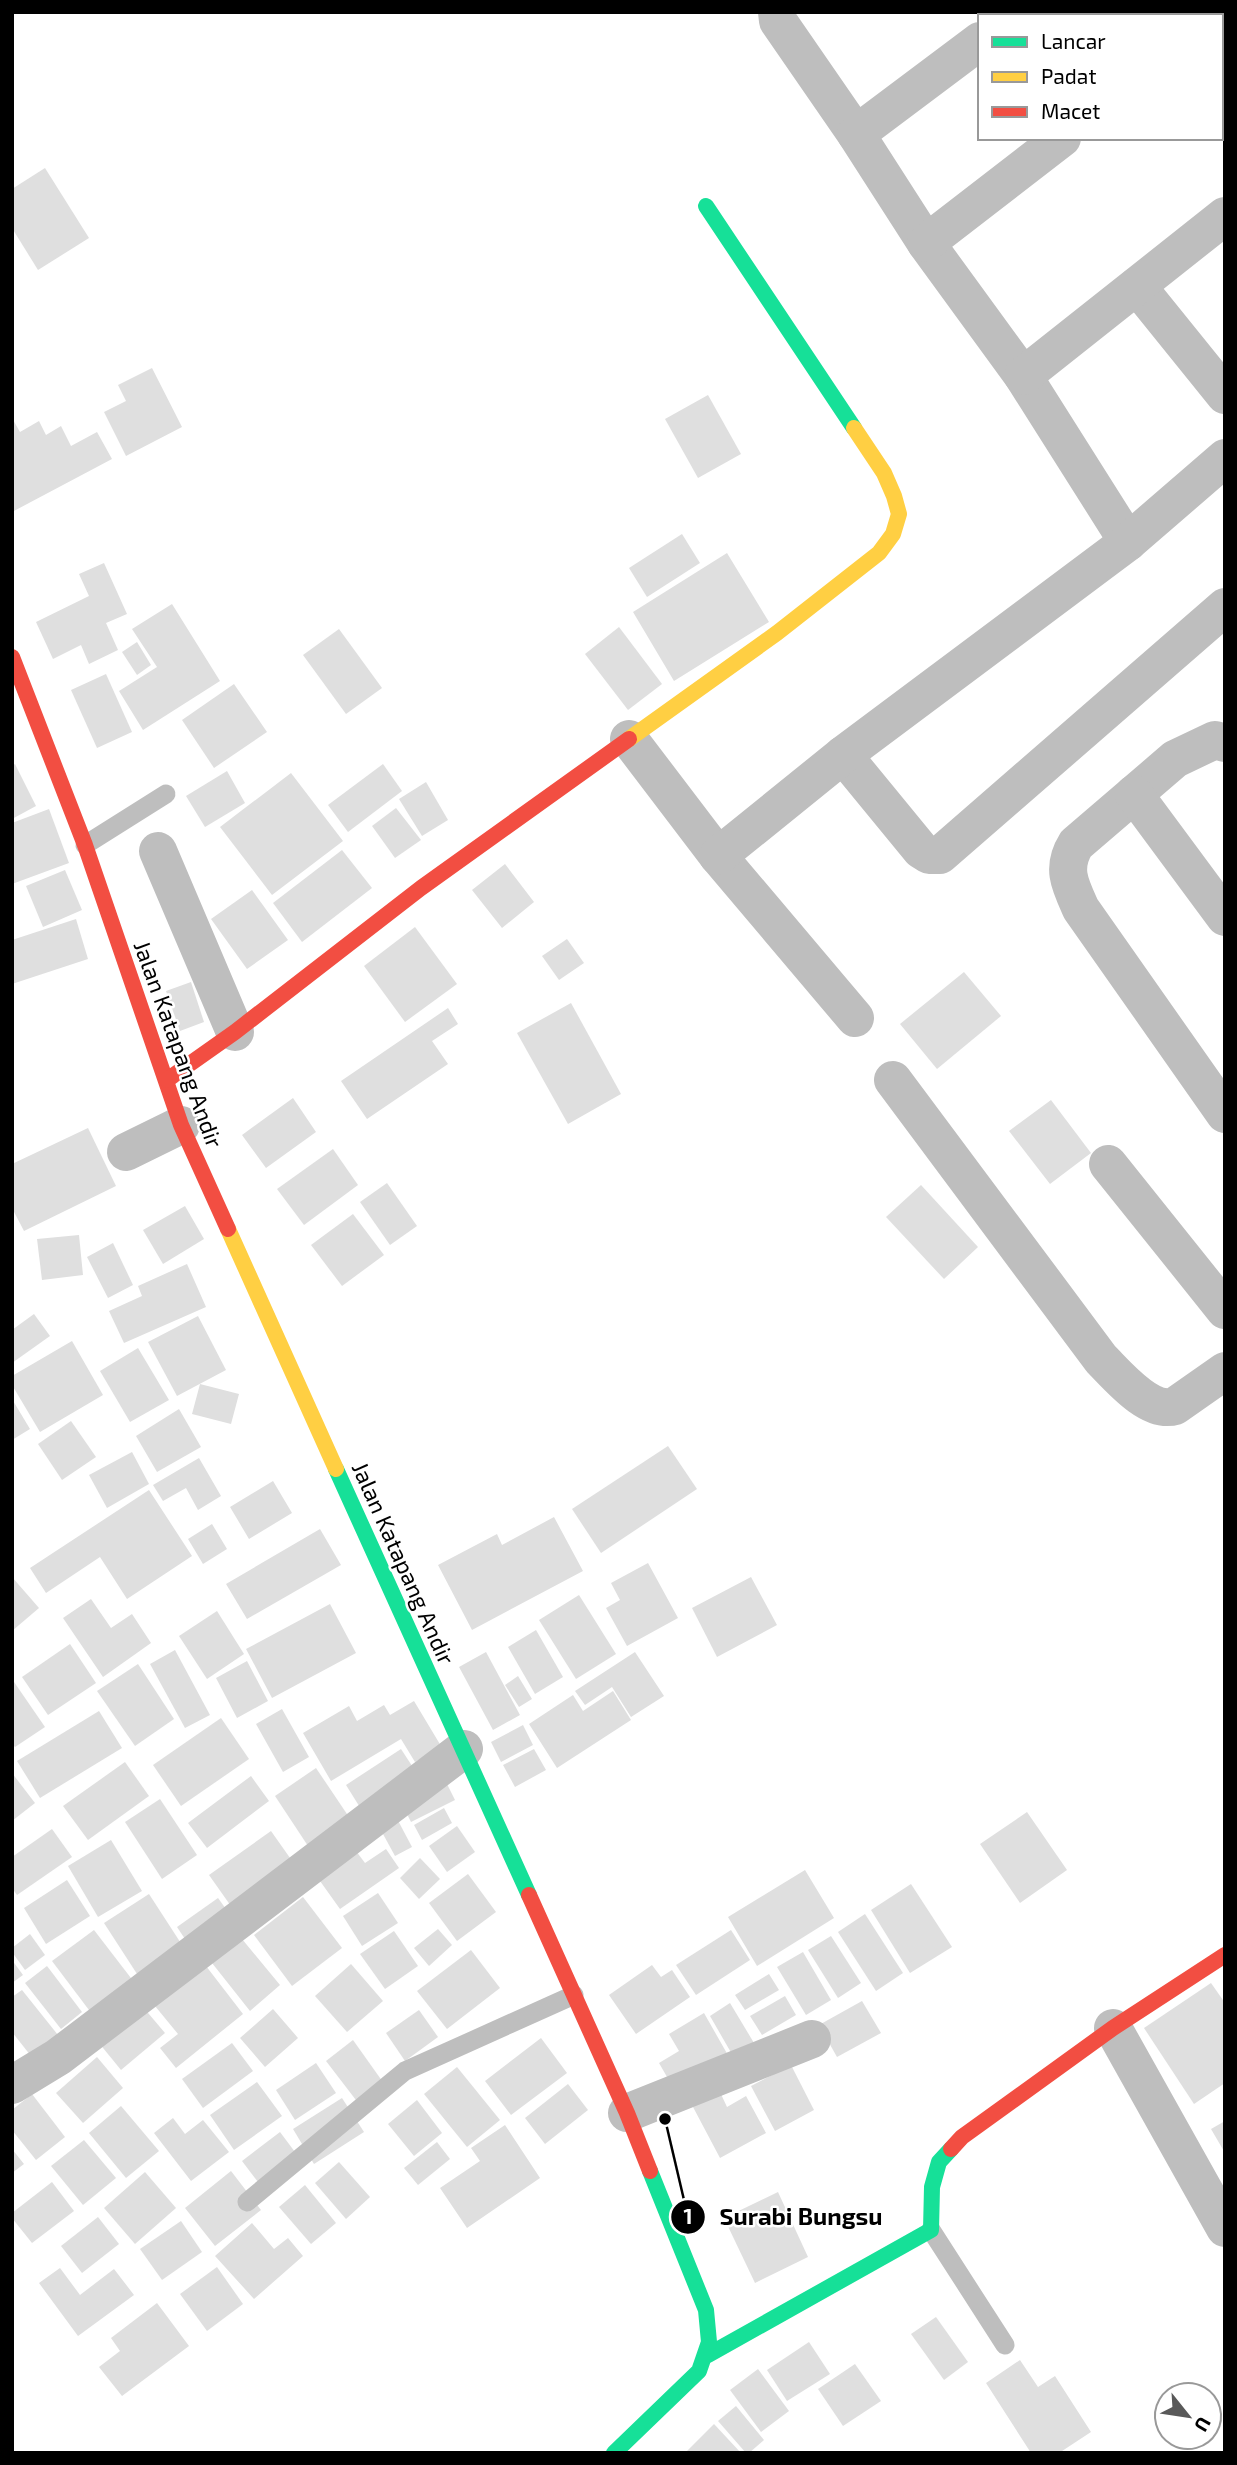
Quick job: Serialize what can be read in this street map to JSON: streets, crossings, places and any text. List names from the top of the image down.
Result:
{
  "streets": {
    "street": ["Jalan Katapang Andir"]
  },
  "places": ["Surabi Bungsu"],
  "legend": ["Lancar", "Padat", "Macet"],
  "north": "bottom right"
}
